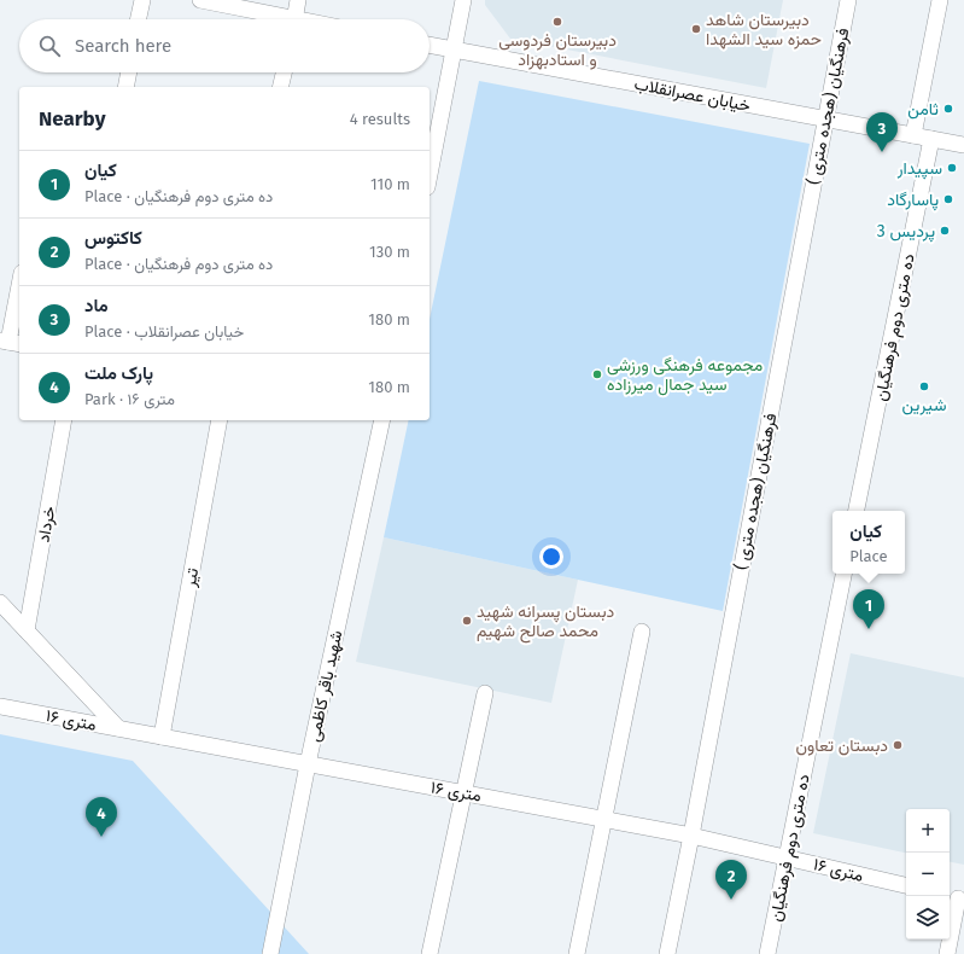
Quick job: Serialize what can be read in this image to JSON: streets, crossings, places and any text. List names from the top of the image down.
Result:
{
  "streets": {
    "street": [
      "خیابان عصرانقلاب",
      "فرهنگیان (هجده متری )",
      "ده متری دوم فرهنگیان",
      "خرداد",
      "تیر",
      "شهید باقر کاظمی",
      "۱۶ متری"
    ]
  },
  "crossings": [
    ["خیابان عصرانقلاب", "فرهنگیان (هجده متری )"],
    ["خیابان عصرانقلاب", "ده متری دوم فرهنگیان"],
    ["فرهنگیان (هجده متری )", "۱۶ متری"],
    ["ده متری دوم فرهنگیان", "۱۶ متری"],
    ["تیر", "۱۶ متری"],
    ["شهید باقر کاظمی", "۱۶ متری"]
  ],
  "places": [
    "دبیرستان فردوسی و استادبهزاد",
    "دبیرستان شاهد حمزه سید الشهدا",
    "ثامن",
    "سپیدار",
    "پاسارگاد",
    "پردیس 3",
    "مجموعه فرهنگی ورزشی سید جمال میرزاده",
    "شیرین",
    "دبستان پسرانه شهید محمد صالح شهیم",
    "دبستان تعاون"
  ],
  "page": {
    "search": "Search here",
    "heading": ["Nearby", "4 results"],
    "pins": [
      "3",
      "1",
      "4",
      "2"
    ],
    "list": [
      {
        "mark": "1",
        "name": "کیان",
        "note": "Place · ده متری دوم فرهنگیان",
        "value": "110 m"
      },
      {
        "mark": "2",
        "name": "کاکتوس",
        "note": "Place · ده متری دوم فرهنگیان",
        "value": "130 m"
      },
      {
        "mark": "3",
        "name": "ماد",
        "note": "Place · خیابان عصرانقلاب",
        "value": "180 m"
      },
      {
        "mark": "4",
        "name": "پارک ملت",
        "note": "Park · ۱۶ متری",
        "value": "180 m"
      }
    ],
    "popup": ["کیان", "Place"],
    "map_buttons": ["+", "−"]
  }
}
